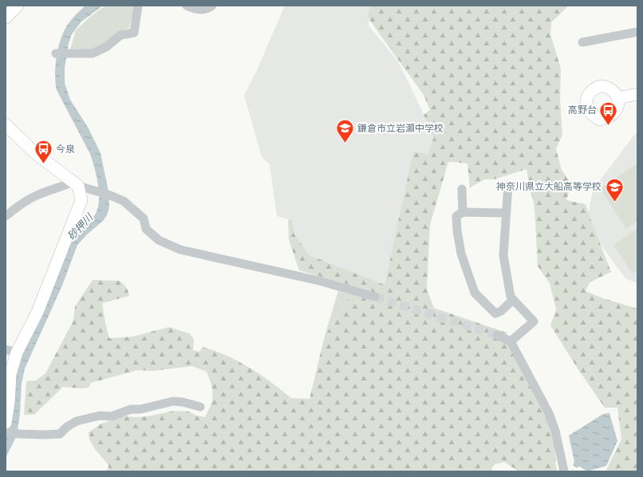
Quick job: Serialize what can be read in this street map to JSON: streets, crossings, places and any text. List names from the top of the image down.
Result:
{
  "water": ["砂押川"],
  "places": {
    "bus stop": ["高野台", "今泉"],
    "school or university": ["鎌倉市立岩瀬中学校", "神奈川県立大船高等学校"]
  }
}
